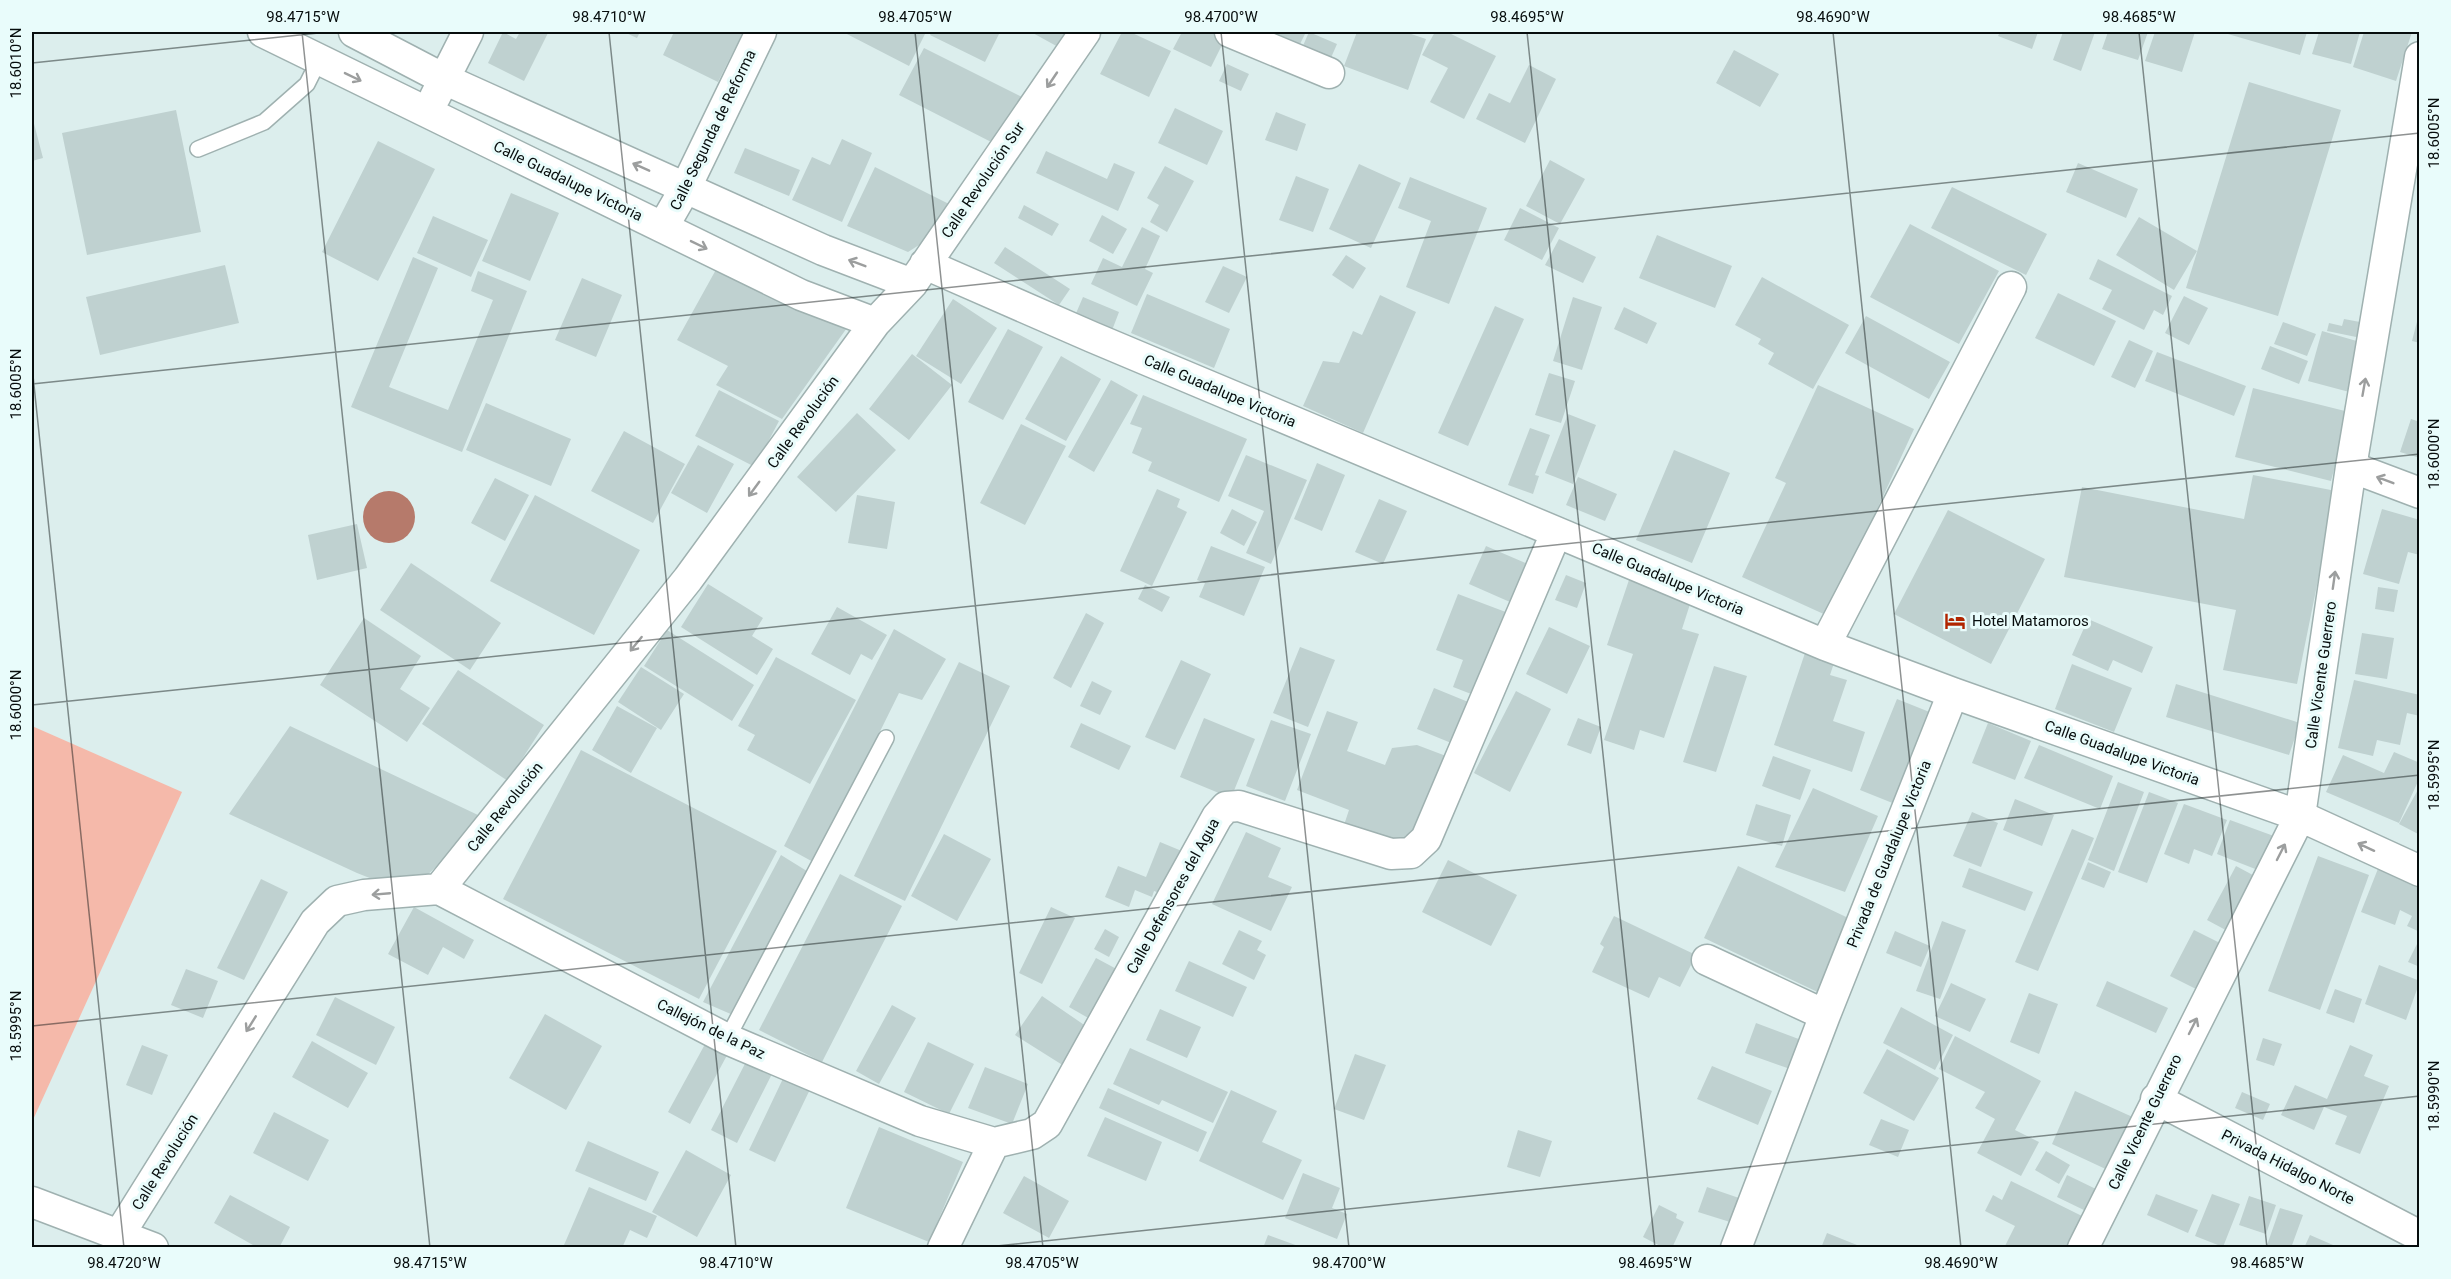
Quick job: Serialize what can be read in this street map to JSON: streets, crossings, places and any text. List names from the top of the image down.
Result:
{
  "streets": {
    "street": [
      "Calle Segunda de Reforma",
      "Calle Revolución Sur",
      "Calle Guadalupe Victoria",
      "Calle Revolución",
      "Calle Vicente Guerrero",
      "Privada de Guadalupe Victoria",
      "Calle Defensores del Agua",
      "Callejón de la Paz",
      "Privada Hidalgo Norte"
    ]
  },
  "crossings": [
    ["Calle Segunda de Reforma", "Calle Guadalupe Victoria"],
    ["Calle Revolución Sur", "Calle Guadalupe Victoria"],
    ["Calle Revolución Sur", "Calle Revolución"],
    ["Calle Guadalupe Victoria", "Calle Revolución"],
    ["Calle Guadalupe Victoria", "Calle Vicente Guerrero"],
    ["Calle Guadalupe Victoria", "Privada de Guadalupe Victoria"],
    ["Calle Guadalupe Victoria", "Calle Defensores del Agua"],
    ["Calle Revolución", "Callejón de la Paz"],
    ["Calle Vicente Guerrero", "Privada Hidalgo Norte"],
    ["Calle Defensores del Agua", "Callejón de la Paz"]
  ],
  "one_way": ["Calle Revolución Sur", "Calle Revolución", "Calle Vicente Guerrero"],
  "places": {
    "hotel": ["Hotel Matamoros"]
  },
  "coordinates": [
    "98.4715°W",
    "98.4710°W",
    "98.4705°W",
    "98.4700°W",
    "98.4695°W",
    "98.4690°W",
    "98.4685°W",
    "18.6010°N",
    "18.6005°N",
    "18.6000°N",
    "18.5995°N",
    "18.5990°N",
    "98.4720°W"
  ]
}
